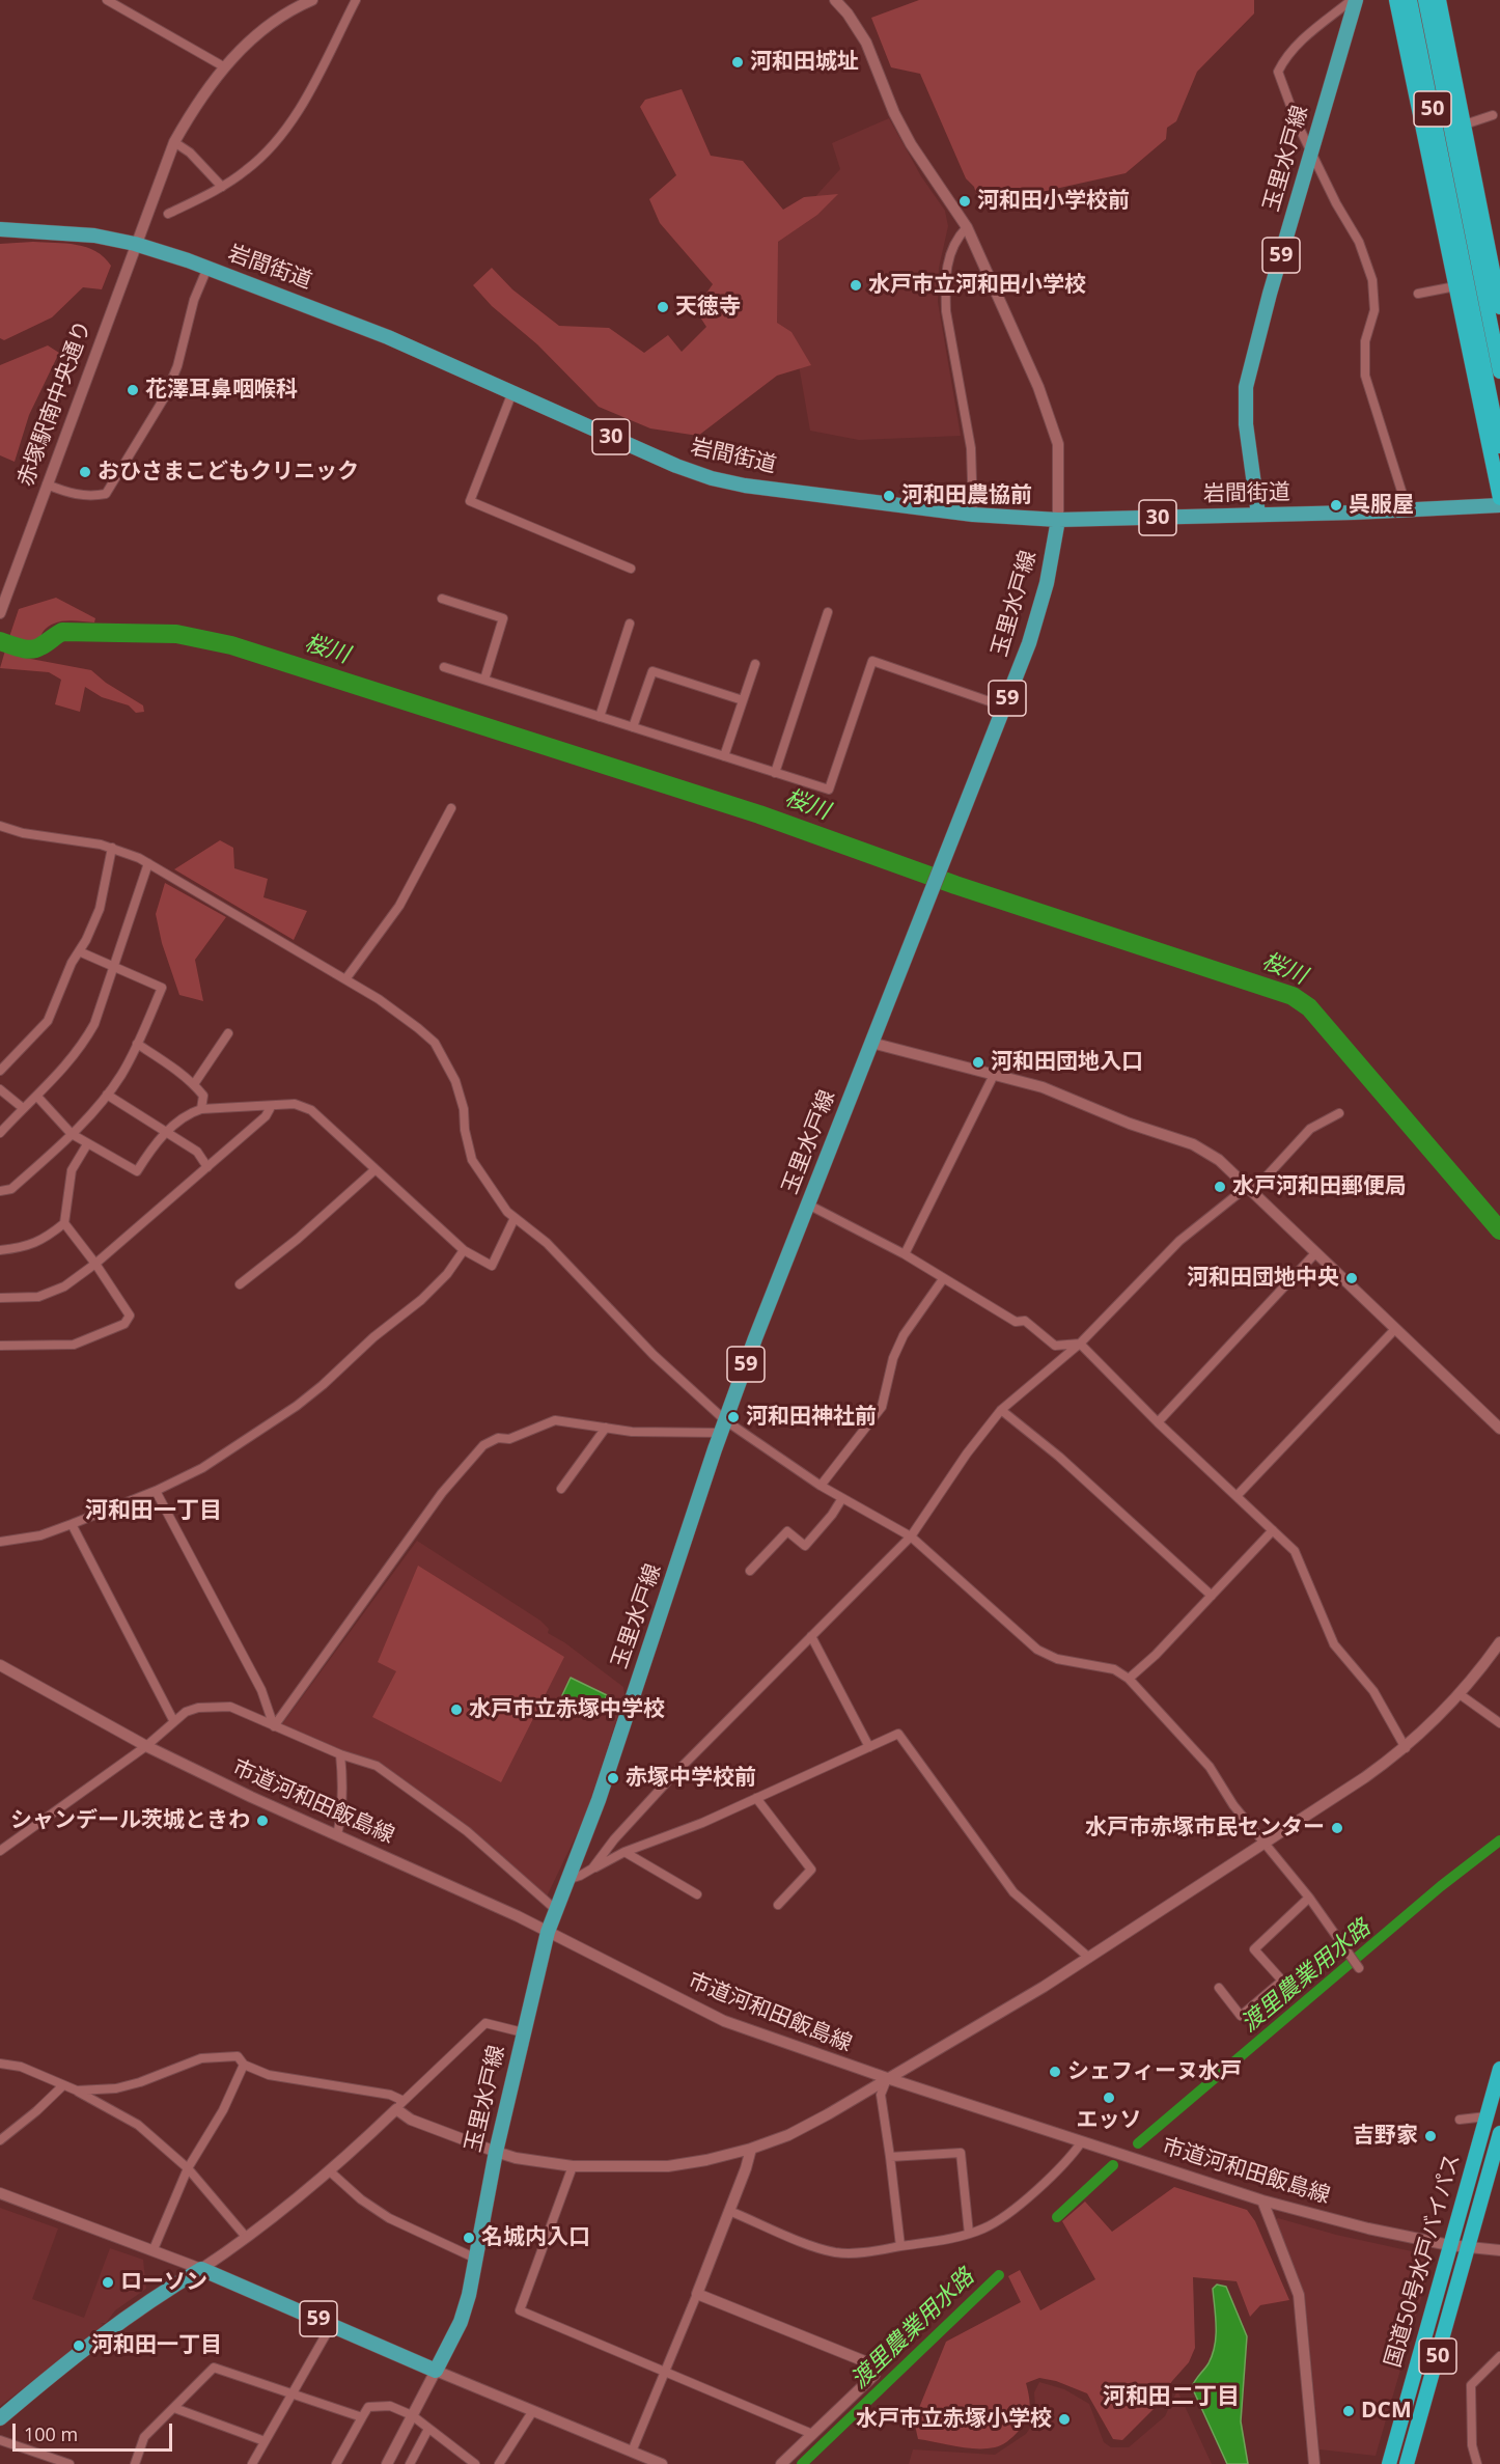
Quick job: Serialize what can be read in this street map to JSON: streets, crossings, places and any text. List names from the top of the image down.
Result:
{
  "streets": {
    "highway": ["50", "国道50号水戸バイパス"],
    "main road": [
      "玉里水戸線",
      "59",
      "岩間街道",
      "30"
    ],
    "street": ["赤塚駅南中央通り", "市道河和田飯島線"]
  },
  "crossings": [
    ["玉里水戸線", "59"],
    ["玉里水戸線", "岩間街道"],
    ["玉里水戸線", "市道河和田飯島線"],
    ["岩間街道", "赤塚駅南中央通り"],
    ["市道河和田飯島線", "国道50号水戸バイパス"]
  ],
  "districts": ["河和田一丁目", "河和田二丁目"],
  "water": ["桜川", "渡里農業用水路"],
  "places": [
    "河和田城址",
    "河和田小学校前",
    "水戸市立河和田小学校",
    "天徳寺",
    "花澤耳鼻咽喉科",
    "おひさまこどもクリニック",
    "河和田農協前",
    "呉服屋",
    "河和田団地入口",
    "水戸河和田郵便局",
    "河和田団地中央",
    "河和田神社前",
    "水戸市立赤塚中学校",
    "赤塚中学校前",
    "シャンデール茨城ときわ",
    "水戸市赤塚市民センター",
    "シェフィーヌ水戸",
    "エッソ",
    "吉野家",
    "名城内入口",
    "ローソン",
    "河和田一丁目",
    "DCM",
    "水戸市立赤塚小学校"
  ],
  "scale_bar": "100 m"
}
